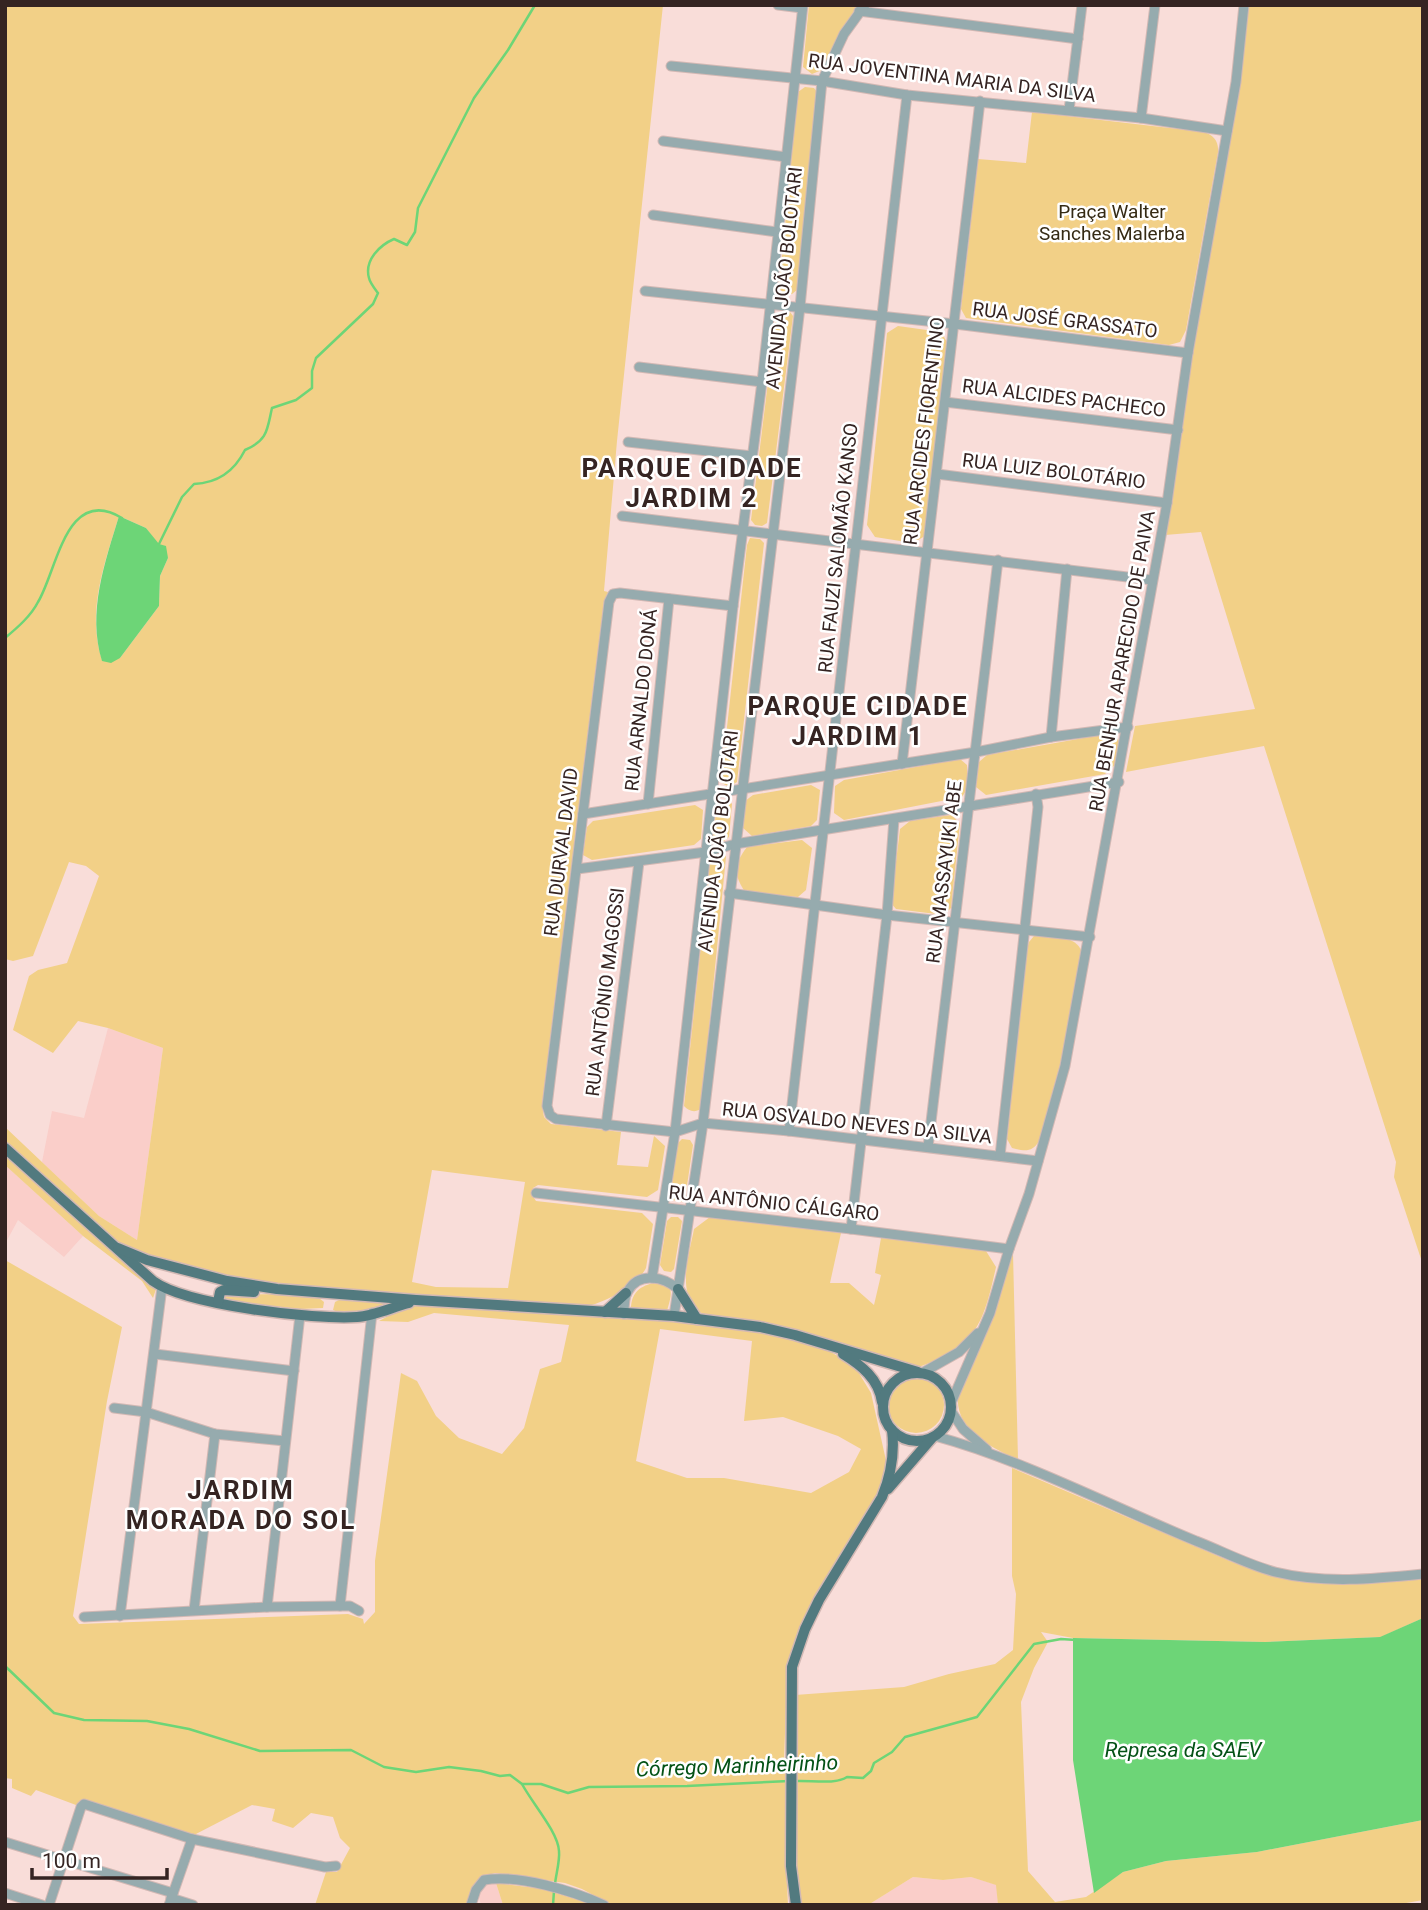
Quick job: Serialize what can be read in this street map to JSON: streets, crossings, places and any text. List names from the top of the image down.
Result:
{
  "streets": {
    "street": [
      "RUA JOVENTINA MARIA DA SILVA",
      "AVENIDA JOÃO BOLOTARI",
      "RUA JOSÉ GRASSATO",
      "RUA ALCIDES PACHECO",
      "RUA ARCIDES FIORENTINO",
      "RUA LUIZ BOLOTÁRIO",
      "RUA FAUZI SALOMÃO KANSO",
      "RUA BENHUR APARECIDO DE PAIVA",
      "RUA ARNALDO DONÁ",
      "RUA DURVAL DAVID",
      "RUA MASSAYUKI ABE",
      "RUA ANTÔNIO MAGOSSI",
      "RUA OSVALDO NEVES DA SILVA",
      "RUA ANTÔNIO CÁLGARO"
    ]
  },
  "crossings": [
    ["RUA JOVENTINA MARIA DA SILVA", "AVENIDA JOÃO BOLOTARI"],
    ["RUA JOVENTINA MARIA DA SILVA", "RUA ARCIDES FIORENTINO"],
    ["RUA JOVENTINA MARIA DA SILVA", "RUA FAUZI SALOMÃO KANSO"],
    ["RUA JOVENTINA MARIA DA SILVA", "RUA BENHUR APARECIDO DE PAIVA"],
    ["AVENIDA JOÃO BOLOTARI", "RUA JOSÉ GRASSATO"],
    ["AVENIDA JOÃO BOLOTARI", "RUA OSVALDO NEVES DA SILVA"],
    ["AVENIDA JOÃO BOLOTARI", "RUA ANTÔNIO CÁLGARO"],
    ["RUA JOSÉ GRASSATO", "RUA ARCIDES FIORENTINO"],
    ["RUA JOSÉ GRASSATO", "RUA FAUZI SALOMÃO KANSO"],
    ["RUA JOSÉ GRASSATO", "RUA BENHUR APARECIDO DE PAIVA"],
    ["RUA ALCIDES PACHECO", "RUA ARCIDES FIORENTINO"],
    ["RUA ALCIDES PACHECO", "RUA BENHUR APARECIDO DE PAIVA"],
    ["RUA ARCIDES FIORENTINO", "RUA LUIZ BOLOTÁRIO"],
    ["RUA LUIZ BOLOTÁRIO", "RUA BENHUR APARECIDO DE PAIVA"],
    ["RUA FAUZI SALOMÃO KANSO", "RUA OSVALDO NEVES DA SILVA"],
    ["RUA BENHUR APARECIDO DE PAIVA", "RUA OSVALDO NEVES DA SILVA"],
    ["RUA BENHUR APARECIDO DE PAIVA", "RUA ANTÔNIO CÁLGARO"],
    ["RUA ARNALDO DONÁ", "RUA DURVAL DAVID"],
    ["RUA DURVAL DAVID", "RUA OSVALDO NEVES DA SILVA"],
    ["RUA MASSAYUKI ABE", "RUA OSVALDO NEVES DA SILVA"],
    ["RUA ANTÔNIO MAGOSSI", "RUA OSVALDO NEVES DA SILVA"]
  ],
  "districts": ["PARQUE CIDADE JARDIM 2", "PARQUE CIDADE JARDIM 1", "JARDIM MORADA DO SOL"],
  "water": ["Represa da SAEV", "Córrego Marinheirinho"],
  "parks": ["Praça Walter Sanches Malerba"],
  "scale_bar": "100 m"
}
